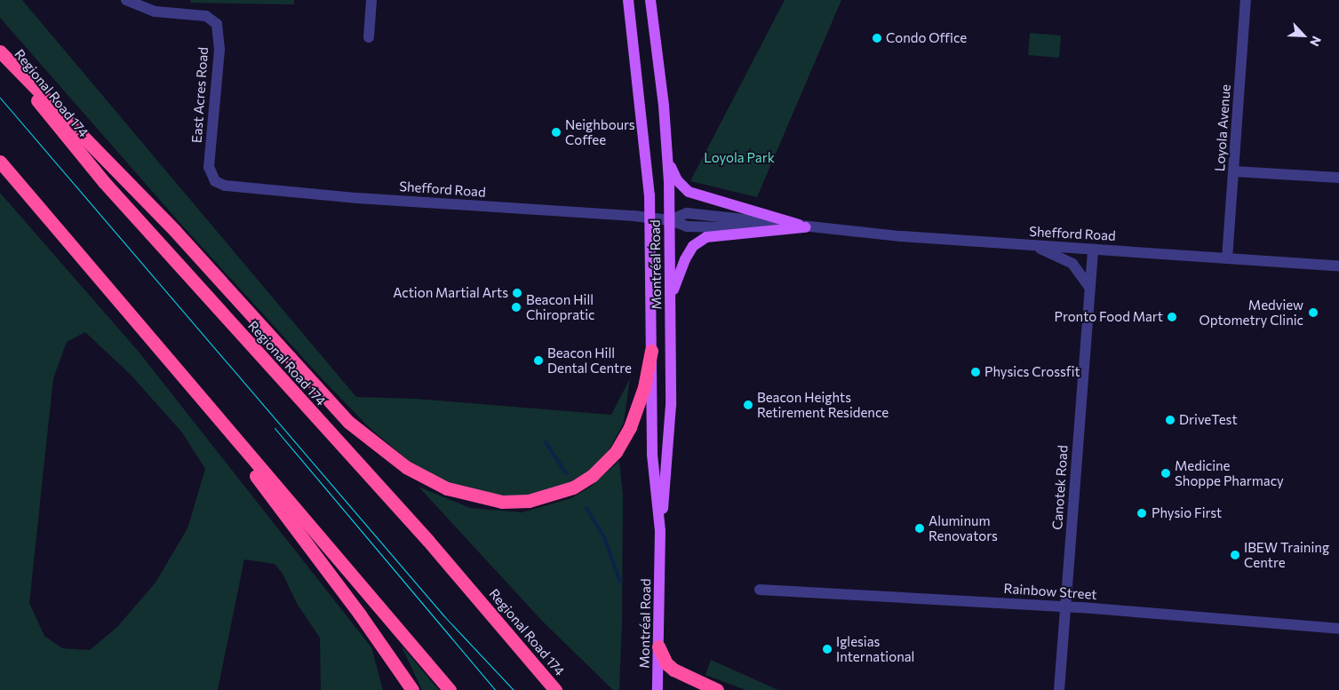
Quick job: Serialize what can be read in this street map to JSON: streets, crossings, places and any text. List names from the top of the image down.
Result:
{
  "streets": {
    "highway": ["Regional Road 174"],
    "main road": ["Montréal Road"],
    "street": [
      "East Acres Road",
      "Loyola Avenue",
      "Shefford Road",
      "Canotek Road",
      "Rainbow Street"
    ]
  },
  "crossings": [
    ["East Acres Road", "Shefford Road"],
    ["Loyola Avenue", "Shefford Road"],
    ["Shefford Road", "Montréal Road"],
    ["Shefford Road", "Canotek Road"],
    ["Canotek Road", "Rainbow Street"]
  ],
  "parks": ["Loyola Park"],
  "places": [
    "Condo Office",
    "Neighbours Coffee",
    "Action Martial Arts",
    "Beacon Hill Chiropratic",
    "Medview Optometry Clinic",
    "Pronto Food Mart",
    "Beacon Hill Dental Centre",
    "Physics Crossfit",
    "Beacon Heights Retirement Residence",
    "DriveTest",
    "Medicine Shoppe Pharmacy",
    "Physio First",
    "Aluminum Renovators",
    "IBEW Training Centre",
    "Iglesias International"
  ],
  "north": "bottom right"
}
